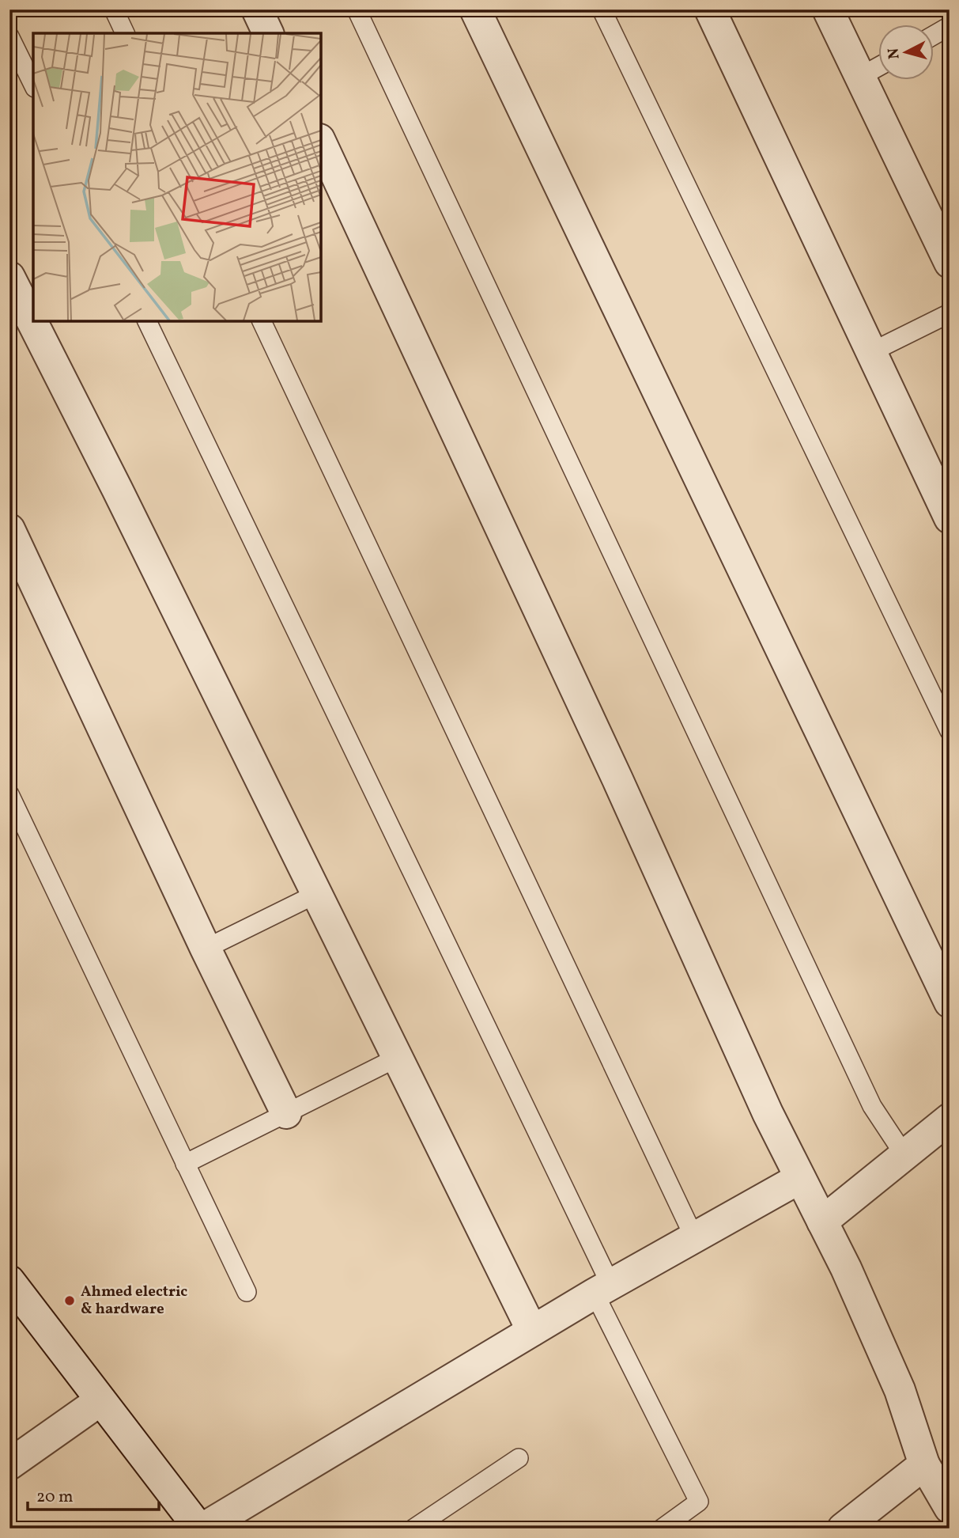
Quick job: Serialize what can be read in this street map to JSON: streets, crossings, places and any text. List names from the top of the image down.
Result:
{
  "places": ["Ahmed electric & hardware"],
  "scale_bar": "20 m",
  "north": "left"
}
